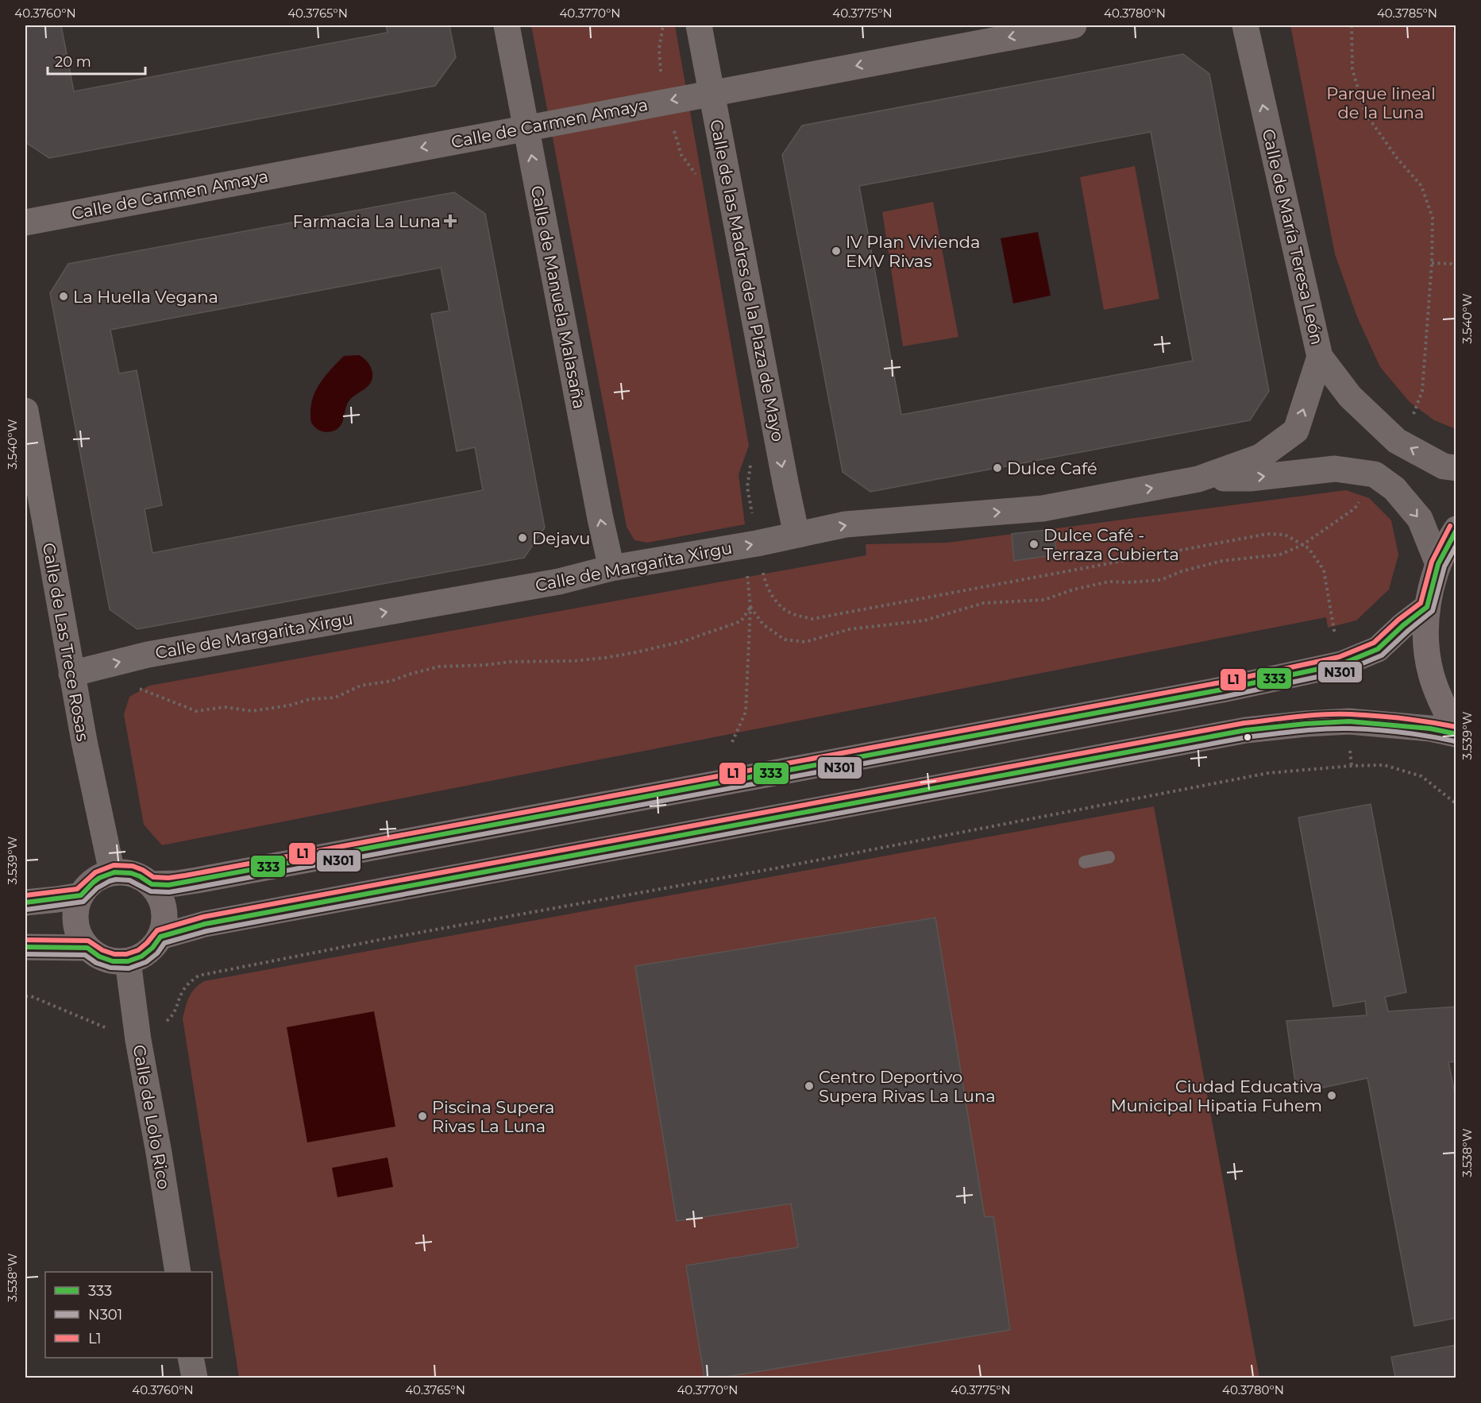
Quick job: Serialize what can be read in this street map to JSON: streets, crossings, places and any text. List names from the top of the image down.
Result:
{
  "streets": {
    "street": [
      "Calle de Carmen Amaya",
      "Calle de María Teresa León",
      "Calle de las Madres de la Plaza de Mayo",
      "Calle de Manuela Malasaña",
      "Calle de Margarita Xirgu",
      "Calle de Las Trece Rosas",
      "Calle de Lolo Rico"
    ]
  },
  "crossings": [
    ["Calle de Carmen Amaya", "Calle de las Madres de la Plaza de Mayo"],
    ["Calle de Carmen Amaya", "Calle de Manuela Malasaña"],
    ["Calle de María Teresa León", "Calle de Margarita Xirgu"],
    ["Calle de las Madres de la Plaza de Mayo", "Calle de Margarita Xirgu"],
    ["Calle de Manuela Malasaña", "Calle de Margarita Xirgu"],
    ["Calle de Margarita Xirgu", "Calle de Las Trece Rosas"],
    ["Calle de Las Trece Rosas", "Calle de Lolo Rico"]
  ],
  "one_way": [
    "Calle de Carmen Amaya",
    "Calle de María Teresa León",
    "Calle de las Madres de la Plaza de Mayo",
    "Calle de Manuela Malasaña"
  ],
  "parks": ["Parque lineal de la Luna"],
  "places": {
    "health": ["Farmacia La Luna"],
    "other": [
      "IV Plan Vivienda EMV Rivas",
      "La Huella Vegana",
      "Dulce Café",
      "Dejavu",
      "Dulce Café - Terraza Cubierta",
      "Centro Deportivo Supera Rivas La Luna",
      "Ciudad Educativa Municipal Hipatia Fuhem",
      "Piscina Supera Rivas La Luna"
    ]
  },
  "lines": ["transit line L1", "transit line 333", "transit line N301"],
  "legend": ["333", "N301", "L1"],
  "scale_bar": "20 m",
  "coordinates": [
    "40.3760°N",
    "40.3765°N",
    "40.3770°N",
    "40.3775°N",
    "40.3780°N",
    "40.3785°N",
    "3.540°W",
    "3.539°W",
    "3.538°W"
  ]
}
